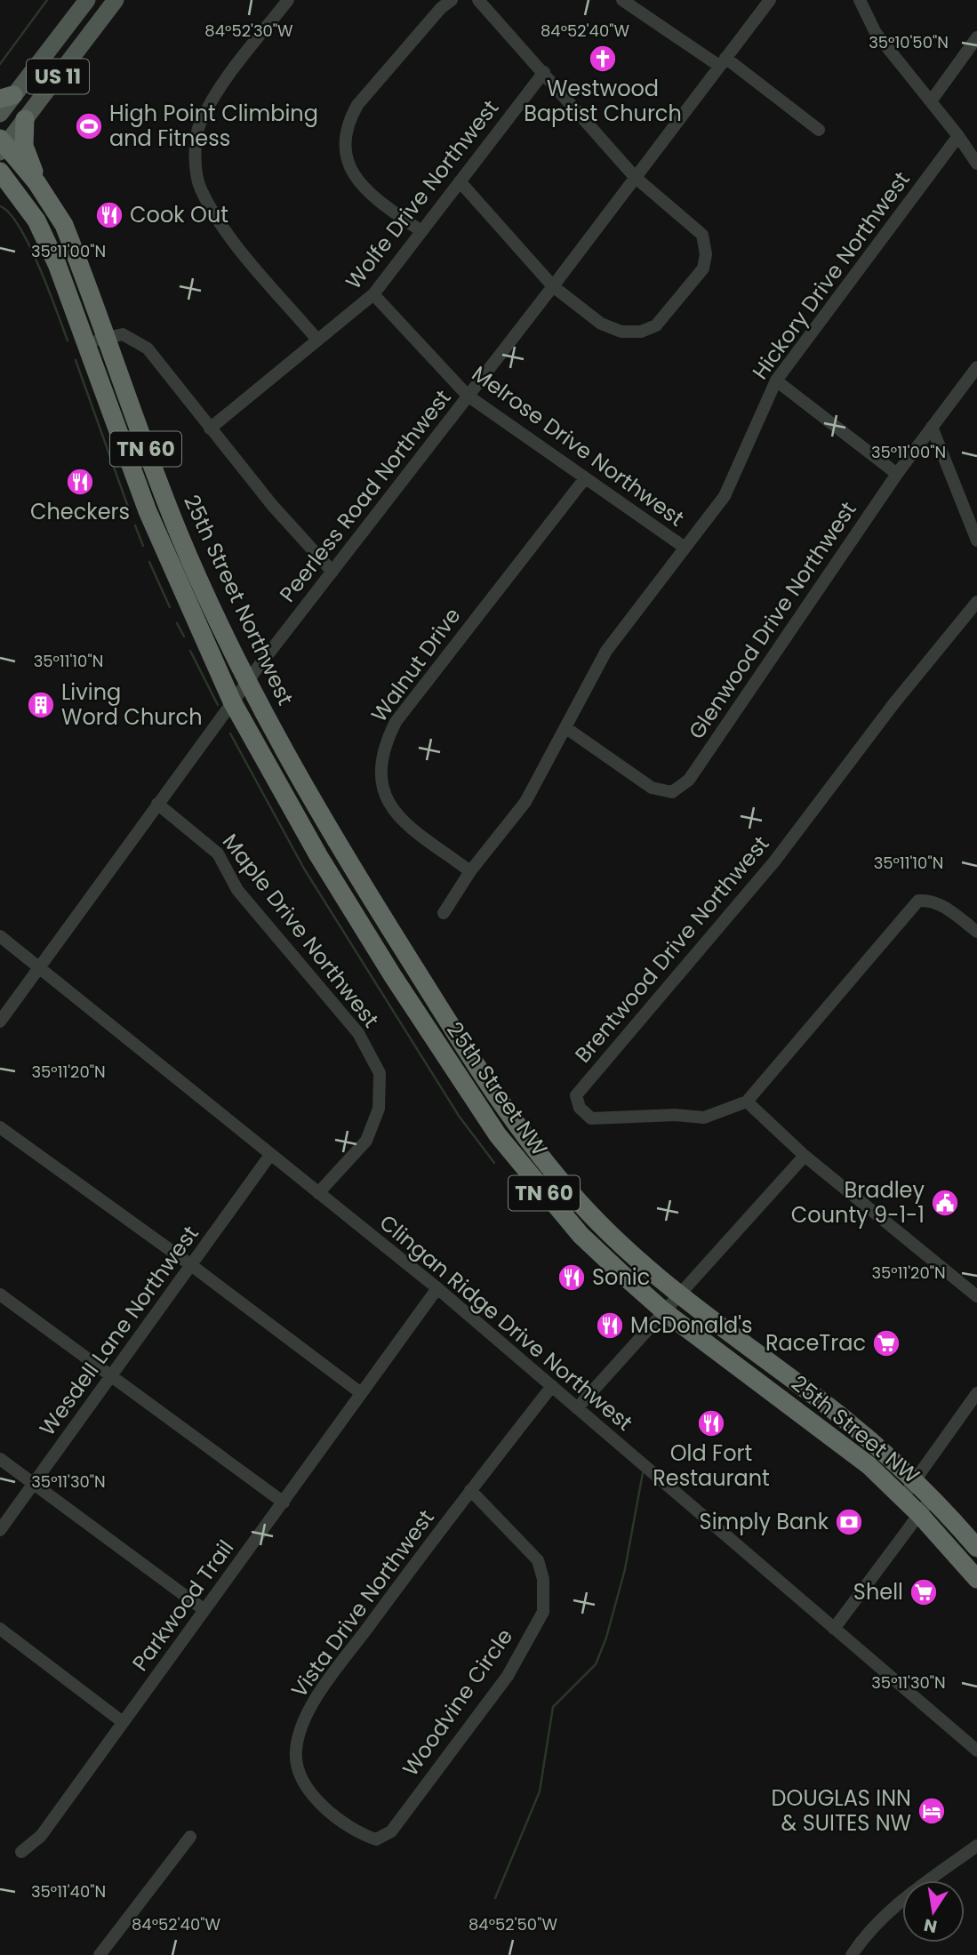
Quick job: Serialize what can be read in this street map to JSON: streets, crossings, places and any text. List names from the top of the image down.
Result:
{
  "streets": {
    "highway": ["TN 60", "25th Street Northwest", "25th Street NW"],
    "main road": ["US 11"],
    "street": [
      "Wolfe Drive Northwest",
      "Hickory Drive Northwest",
      "Melrose Drive Northwest",
      "Peerless Road Northwest",
      "Glenwood Drive Northwest",
      "Walnut Drive",
      "Maple Drive Northwest",
      "Brentwood Drive Northwest",
      "Clingan Ridge Drive Northwest",
      "Wesdell Lane Northwest",
      "Vista Drive Northwest",
      "Parkwood Trail",
      "Woodvine Circle"
    ]
  },
  "crossings": [
    ["US 11", "25th Street Northwest"],
    ["Wolfe Drive Northwest", "Melrose Drive Northwest"],
    ["Hickory Drive Northwest", "Melrose Drive Northwest"],
    ["Hickory Drive Northwest", "Glenwood Drive Northwest"],
    ["Hickory Drive Northwest", "Walnut Drive"],
    ["Melrose Drive Northwest", "Peerless Road Northwest"],
    ["Melrose Drive Northwest", "Walnut Drive"],
    ["Peerless Road Northwest", "25th Street Northwest"],
    ["Peerless Road Northwest", "Maple Drive Northwest"],
    ["Peerless Road Northwest", "25th Street NW"],
    ["Peerless Road Northwest", "Clingan Ridge Drive Northwest"],
    ["25th Street Northwest", "25th Street NW"],
    ["Maple Drive Northwest", "Clingan Ridge Drive Northwest"],
    ["Clingan Ridge Drive Northwest", "Wesdell Lane Northwest"],
    ["Clingan Ridge Drive Northwest", "Vista Drive Northwest"],
    ["Clingan Ridge Drive Northwest", "Parkwood Trail"],
    ["Vista Drive Northwest", "Woodvine Circle"]
  ],
  "places": {
    "church": ["Westwood Baptist Church"],
    "sports": ["High Point Climbing and Fitness"],
    "restaurant": [
      "Cook Out",
      "Checkers",
      "Sonic",
      "McDonald's",
      "Old Fort Restaurant"
    ],
    "building": ["Living Word Church"],
    "public building": ["Bradley County 9-1-1"],
    "supermarket": ["RaceTrac", "Shell"],
    "bank": ["Simply Bank"],
    "hotel": ["DOUGLAS INN & SUITES NW"]
  },
  "north": "bottom",
  "coordinates": [
    "84°52'30\"W",
    "84°52'40\"W",
    "35°10'50\"N",
    "35°11'00\"N",
    "35°11'10\"N",
    "35°11'20\"N",
    "35°11'30\"N",
    "35°11'40\"N",
    "84°52'50\"W"
  ]
}
